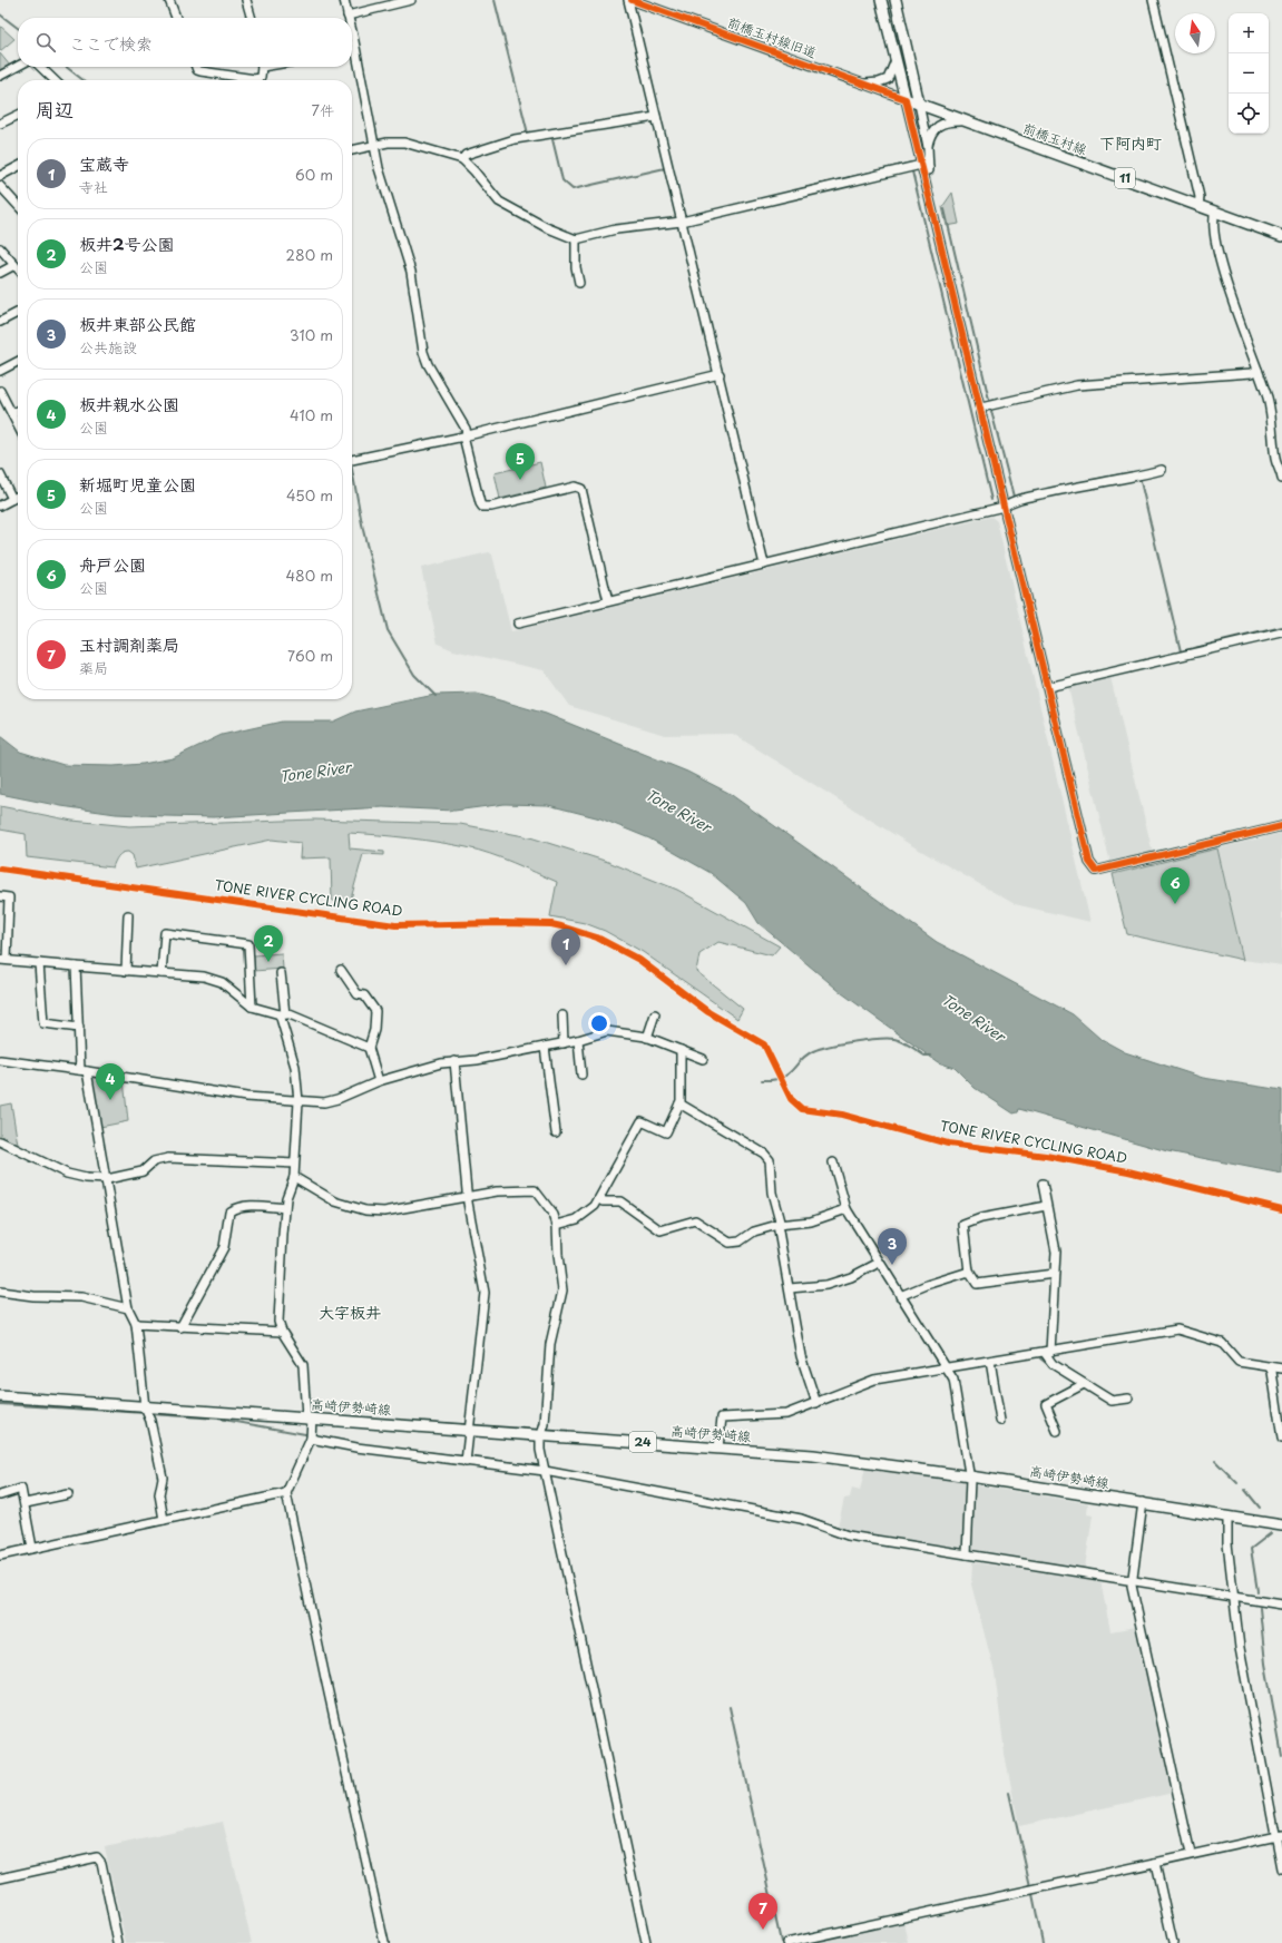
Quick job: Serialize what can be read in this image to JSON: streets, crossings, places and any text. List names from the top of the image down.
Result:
{
  "streets": {
    "main road": [
      "前橋玉村線",
      "11",
      "高崎伊勢崎線",
      "24"
    ],
    "street": ["前橋玉村線旧道"],
    "cycle path": ["TONE RIVER CYCLING ROAD"]
  },
  "crossings": [
    ["前橋玉村線旧道", "前橋玉村線"]
  ],
  "districts": ["下阿内町", "大字板井"],
  "water": ["Tone River"],
  "north": "top",
  "page": {
    "map_buttons": ["+", "−"],
    "search": "ここで検索",
    "heading": ["周辺", "7件"],
    "list": [
      {
        "mark": "1",
        "name": "宝蔵寺",
        "note": "寺社",
        "value": "60 m"
      },
      {
        "mark": "2",
        "name": "板井2号公園",
        "note": "公園",
        "value": "280 m"
      },
      {
        "mark": "3",
        "name": "板井東部公民館",
        "note": "公共施設",
        "value": "310 m"
      },
      {
        "mark": "4",
        "name": "板井親水公園",
        "note": "公園",
        "value": "410 m"
      },
      {
        "mark": "5",
        "name": "新堀町児童公園",
        "note": "公園",
        "value": "450 m"
      },
      {
        "mark": "6",
        "name": "舟戸公園",
        "note": "公園",
        "value": "480 m"
      },
      {
        "mark": "7",
        "name": "玉村調剤薬局",
        "note": "薬局",
        "value": "760 m"
      }
    ],
    "pins": [
      "5",
      "6",
      "2",
      "1",
      "4",
      "3",
      "7"
    ]
  }
}
